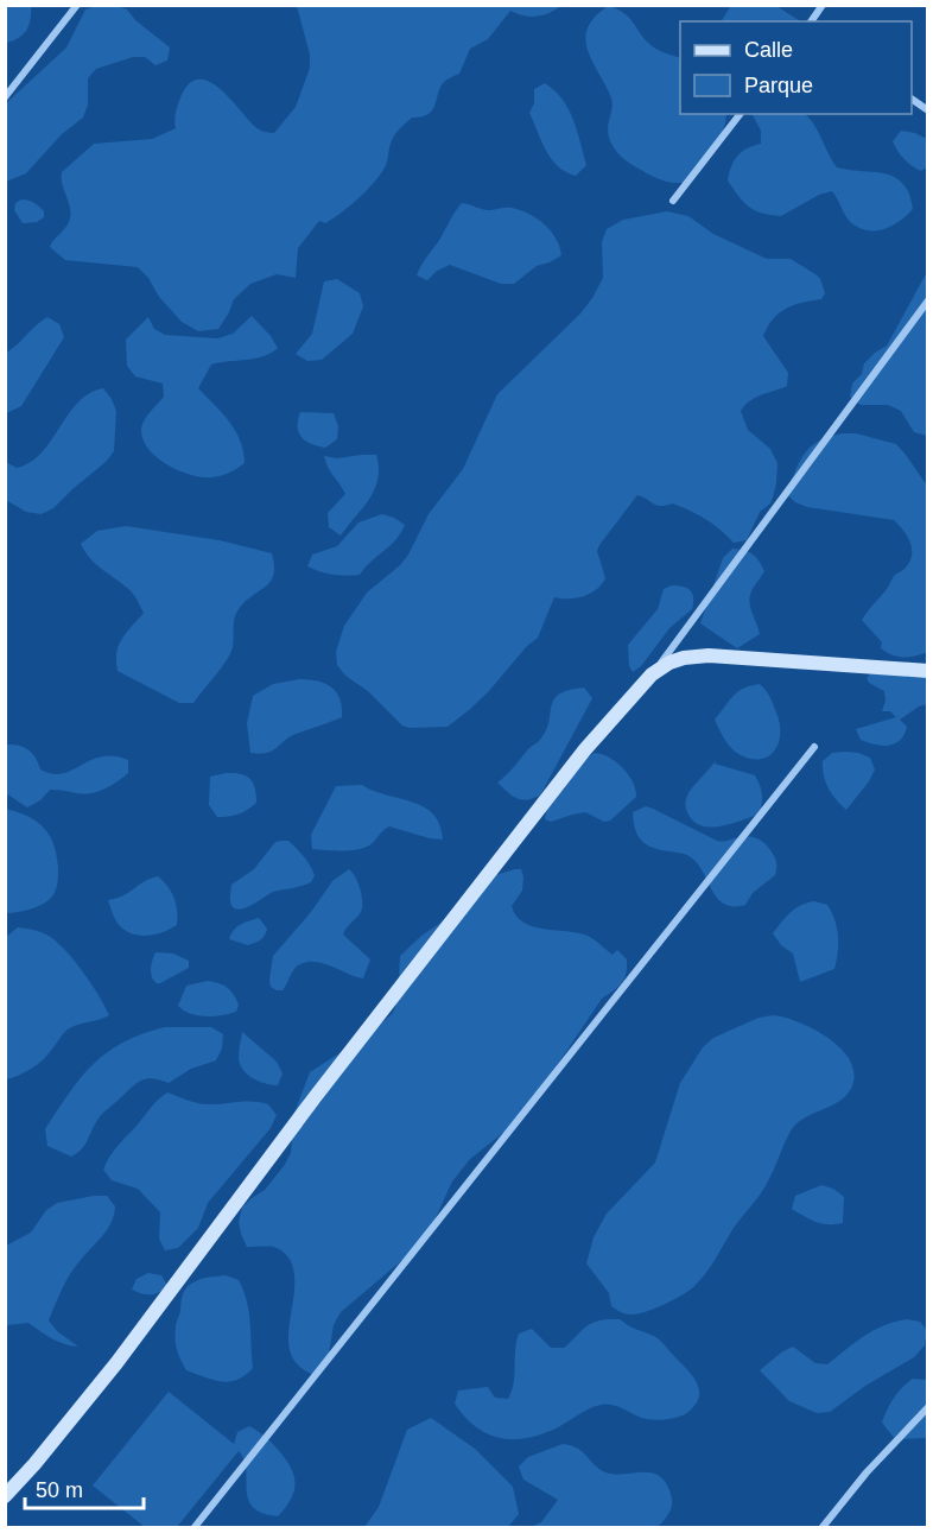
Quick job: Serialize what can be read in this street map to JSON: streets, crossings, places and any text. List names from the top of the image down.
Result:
{
  "legend": ["Calle", "Parque"],
  "scale_bar": "50 m"
}
